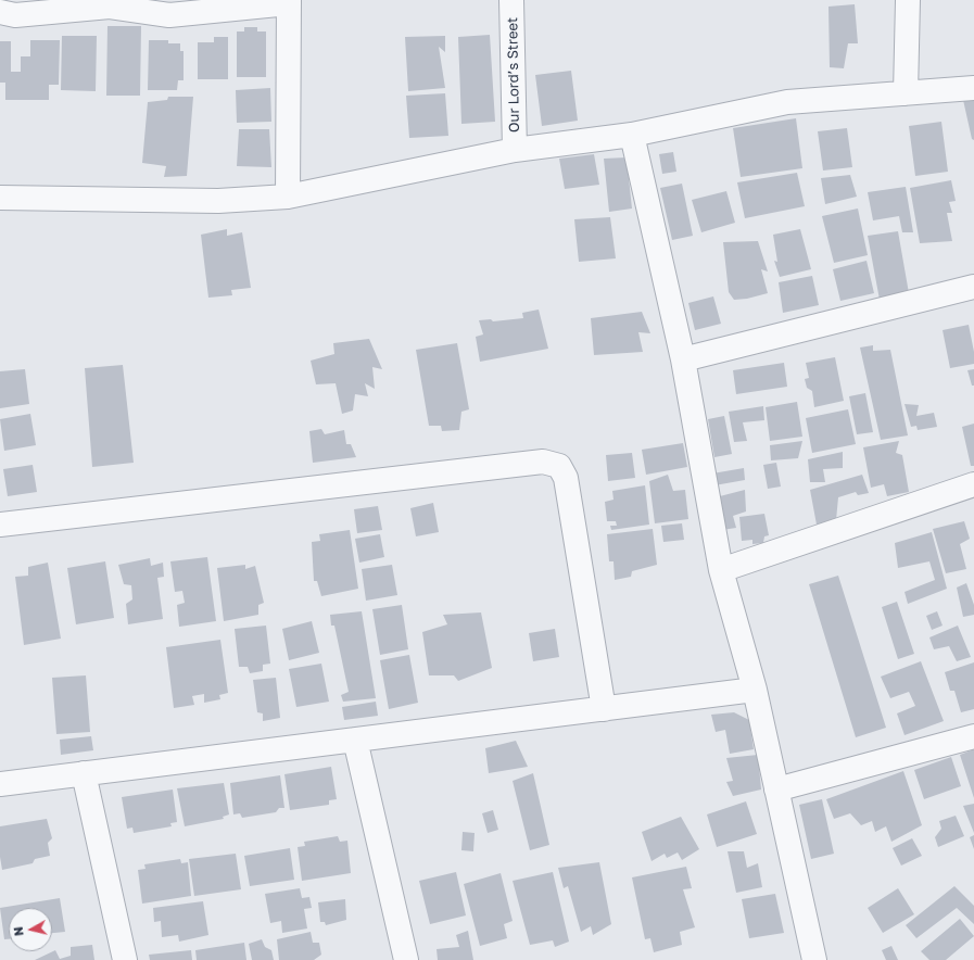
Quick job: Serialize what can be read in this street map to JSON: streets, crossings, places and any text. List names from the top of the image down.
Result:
{
  "streets": {
    "street": ["Our Lord’s Street"]
  },
  "north": "left"
}
